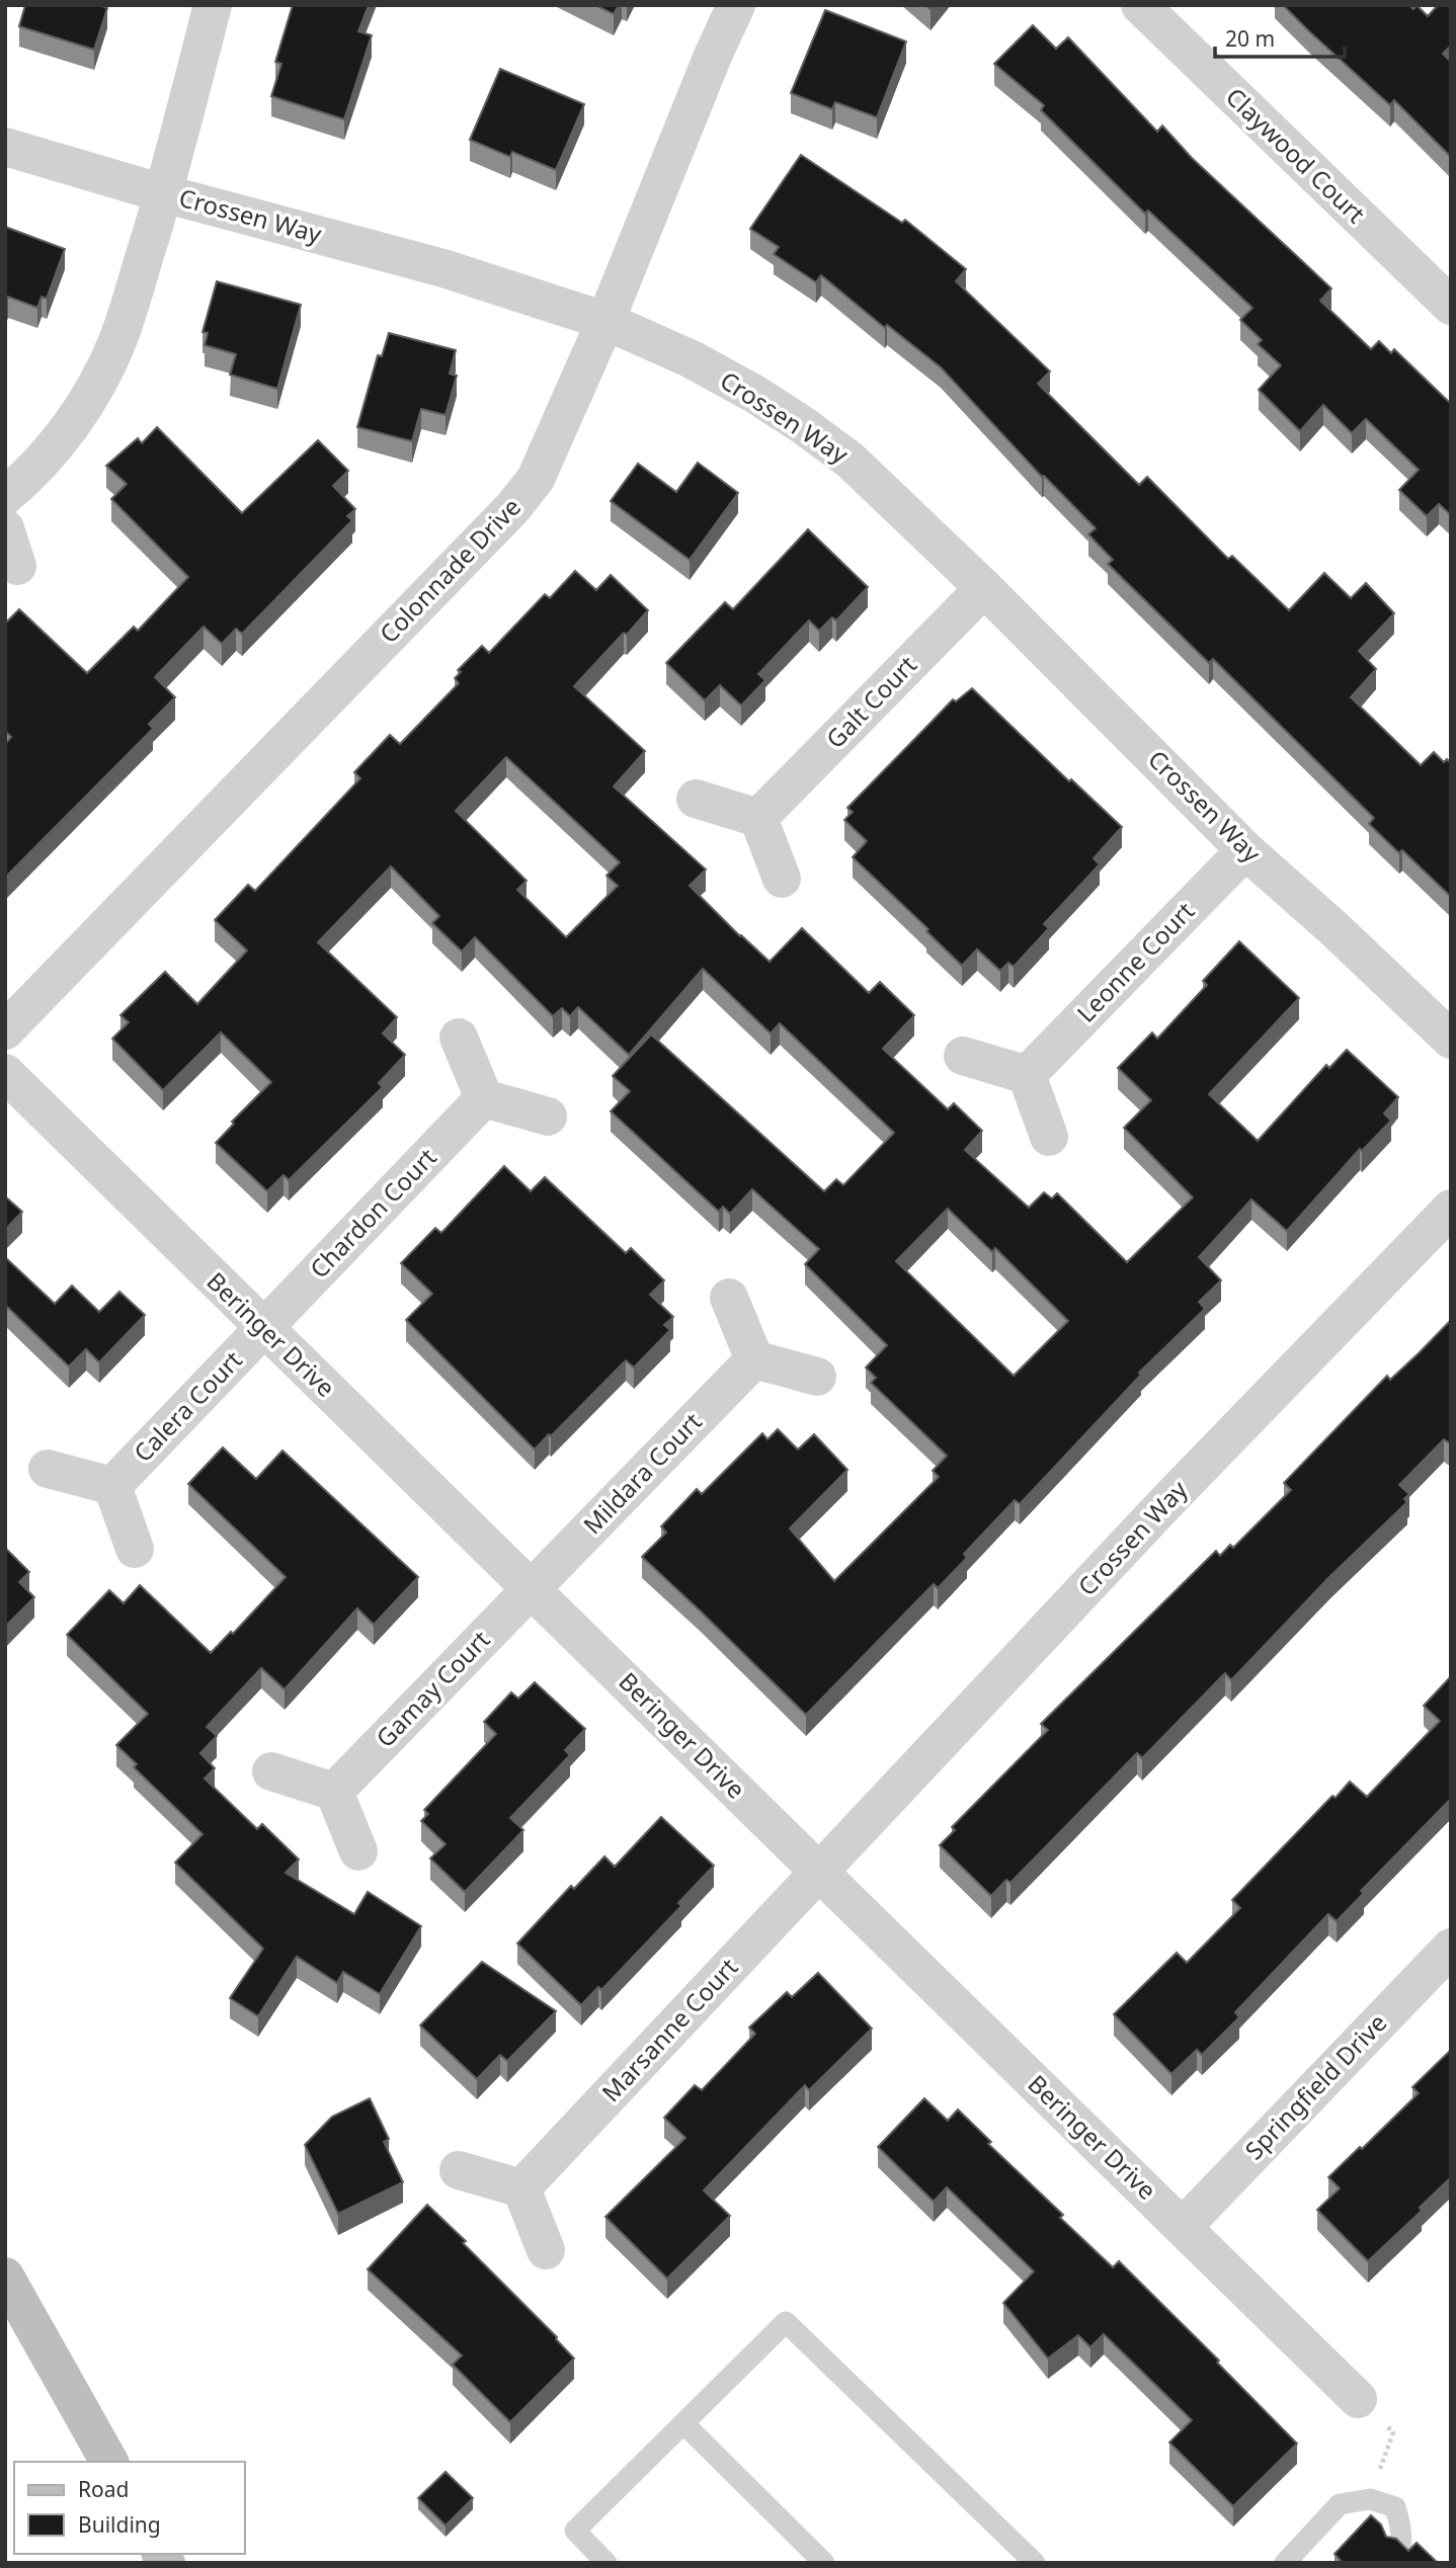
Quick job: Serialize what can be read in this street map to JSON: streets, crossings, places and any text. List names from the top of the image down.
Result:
{
  "streets": {
    "street": [
      "Claywood Court",
      "Crossen Way",
      "Colonnade Drive",
      "Galt Court",
      "Leonne Court",
      "Chardon Court",
      "Beringer Drive",
      "Calera Court",
      "Mildara Court",
      "Gamay Court",
      "Marsanne Court",
      "Springfield Drive"
    ]
  },
  "crossings": [
    ["Crossen Way", "Colonnade Drive"],
    ["Crossen Way", "Galt Court"],
    ["Crossen Way", "Leonne Court"],
    ["Crossen Way", "Beringer Drive"],
    ["Crossen Way", "Marsanne Court"],
    ["Chardon Court", "Beringer Drive"],
    ["Chardon Court", "Calera Court"],
    ["Beringer Drive", "Calera Court"],
    ["Beringer Drive", "Mildara Court"],
    ["Beringer Drive", "Gamay Court"],
    ["Beringer Drive", "Marsanne Court"],
    ["Beringer Drive", "Springfield Drive"],
    ["Mildara Court", "Gamay Court"]
  ],
  "legend": ["Road", "Building"],
  "scale_bar": "20 m"
}
